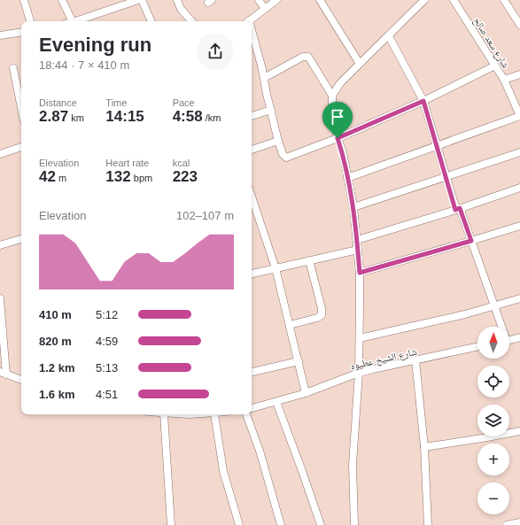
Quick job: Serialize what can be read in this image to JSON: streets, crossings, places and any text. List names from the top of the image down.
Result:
{
  "streets": {
    "street": ["شارع سعد صالح", "شارع الشيخ عطيوه"]
  },
  "north": "top",
  "page": {
    "heading": ["Evening run", "18:44 · 7 × 410 m"],
    "stats": [
      ["Distance", "2.87 km"],
      ["Time", "14:15"],
      ["Pace", "4:58 /km"],
      ["Elevation", "42 m"],
      ["Heart rate", "132 bpm"],
      ["kcal", "223"]
    ],
    "chart": ["Elevation", "102–107 m"],
    "list": [
      {
        "name": "410 m",
        "note": "5:12"
      },
      {
        "name": "820 m",
        "note": "4:59"
      },
      {
        "name": "1.2 km",
        "note": "5:13"
      },
      {
        "name": "1.6 km",
        "note": "4:51"
      }
    ],
    "map_buttons": ["+", "−"]
  }
}
